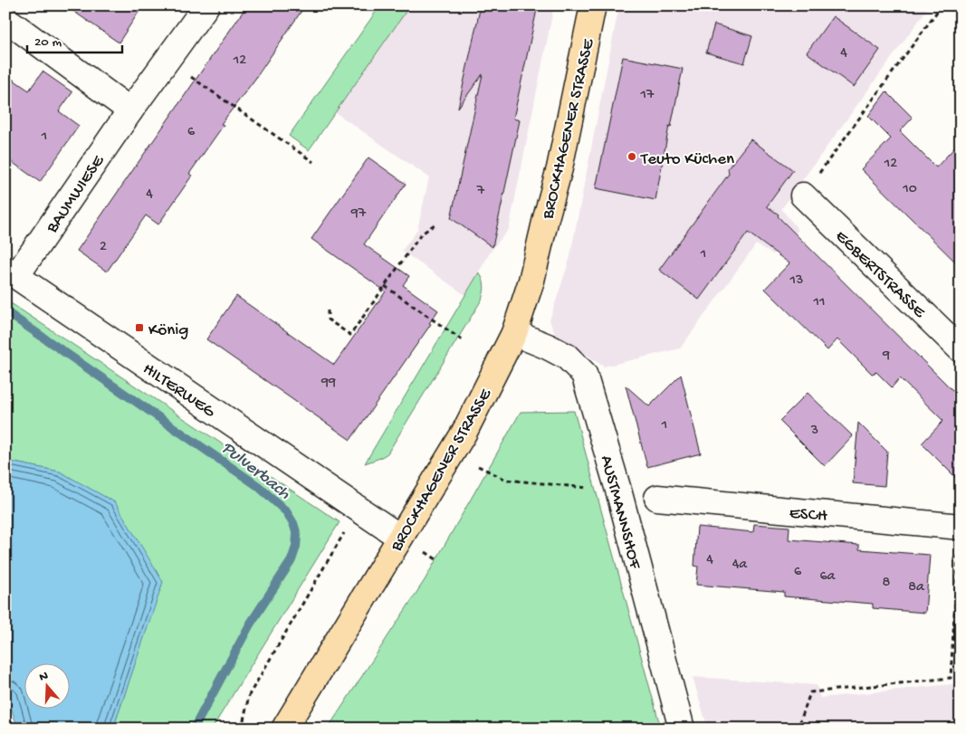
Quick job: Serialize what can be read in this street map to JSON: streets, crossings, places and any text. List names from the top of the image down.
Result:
{
  "streets": {
    "main road": ["BROCKHAGENER STRASSE"],
    "street": [
      "BAUMWIESE",
      "EGBERTSTRASSE",
      "HILTERWEG",
      "AUSTMANNSHOF",
      "ESCH"
    ]
  },
  "crossings": [
    ["BROCKHAGENER STRASSE", "HILTERWEG"],
    ["BROCKHAGENER STRASSE", "AUSTMANNSHOF"],
    ["BAUMWIESE", "HILTERWEG"]
  ],
  "water": ["Pulverbach"],
  "places": {
    "other": ["Teuto Küchen"],
    "transit": ["König"]
  },
  "house_numbers": [
    "4",
    "12",
    "17",
    "6",
    "1",
    "12",
    "10",
    "7",
    "4",
    "97",
    "2",
    "1",
    "13",
    "11",
    "9",
    "99",
    "1",
    "3",
    "4",
    "4a",
    "6",
    "6a",
    "8",
    "8a"
  ],
  "scale_bar": "20 m",
  "north": "top"
}
